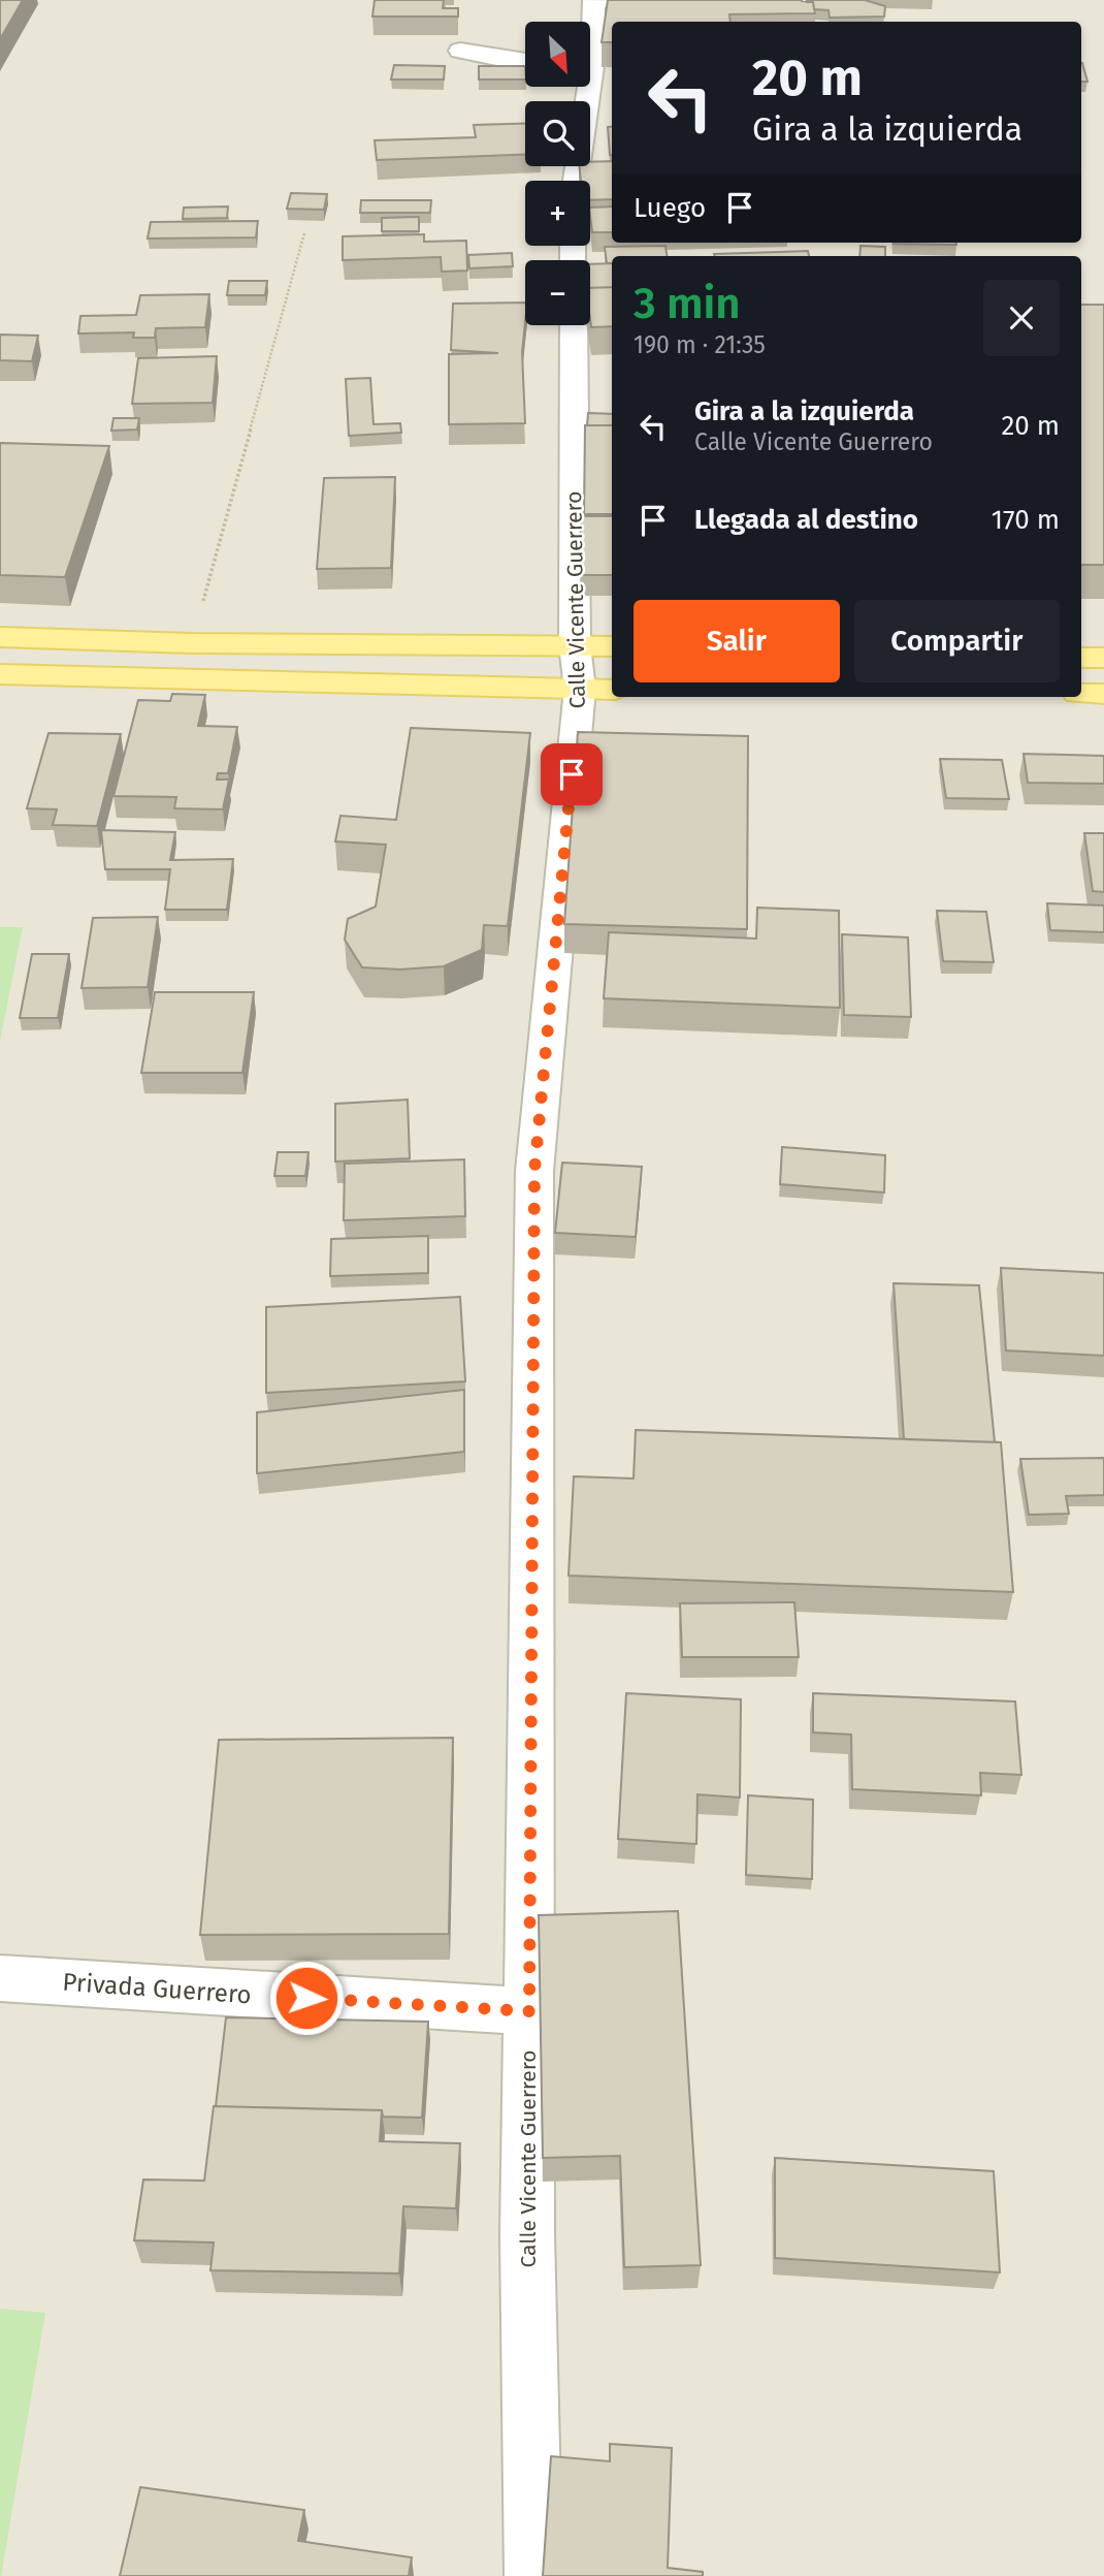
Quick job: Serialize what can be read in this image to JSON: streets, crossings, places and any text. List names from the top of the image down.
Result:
{
  "streets": {
    "street": ["Calle Vicente Guerrero", "Privada Guerrero"]
  },
  "crossings": [
    ["Calle Vicente Guerrero", "Privada Guerrero"]
  ],
  "north": "bottom right",
  "page": {
    "map_buttons": ["+", "−"],
    "turn": ["20 m", "Gira a la izquierda"],
    "then": "Luego",
    "heading": ["3 min", "190 m · 21:35"],
    "list": [
      {
        "name": "Gira a la izquierda",
        "note": "Calle Vicente Guerrero",
        "value": "20 m"
      },
      {
        "name": "Llegada al destino",
        "value": "170 m"
      }
    ],
    "buttons": ["Salir", "Compartir"]
  }
}
